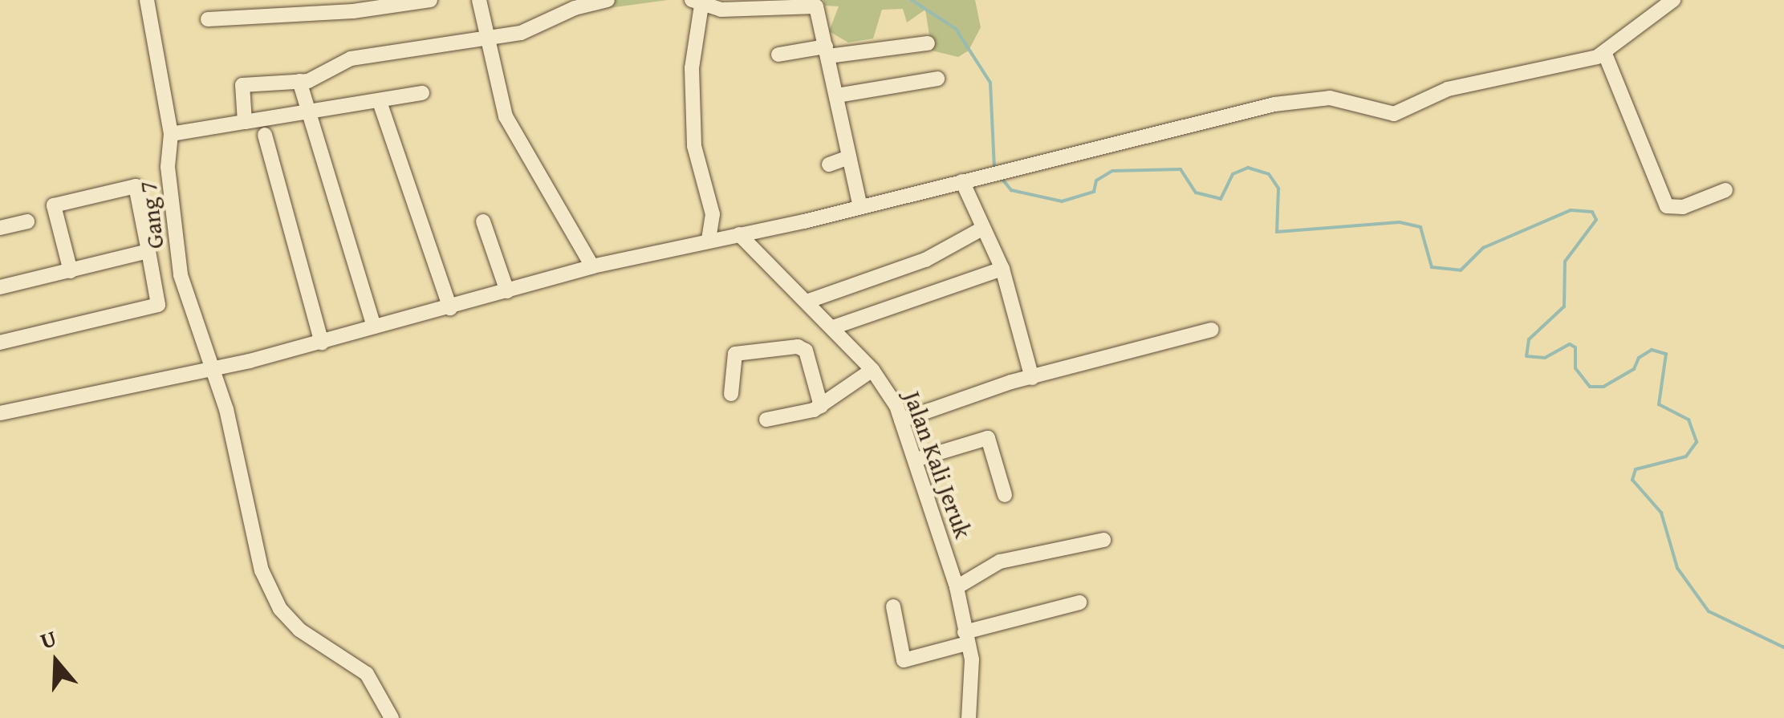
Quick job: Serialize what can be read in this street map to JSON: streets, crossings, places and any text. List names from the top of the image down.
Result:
{
  "streets": {
    "street": ["Gang 7", "Jalan Kali Jeruk"]
  },
  "north": "top"
}
